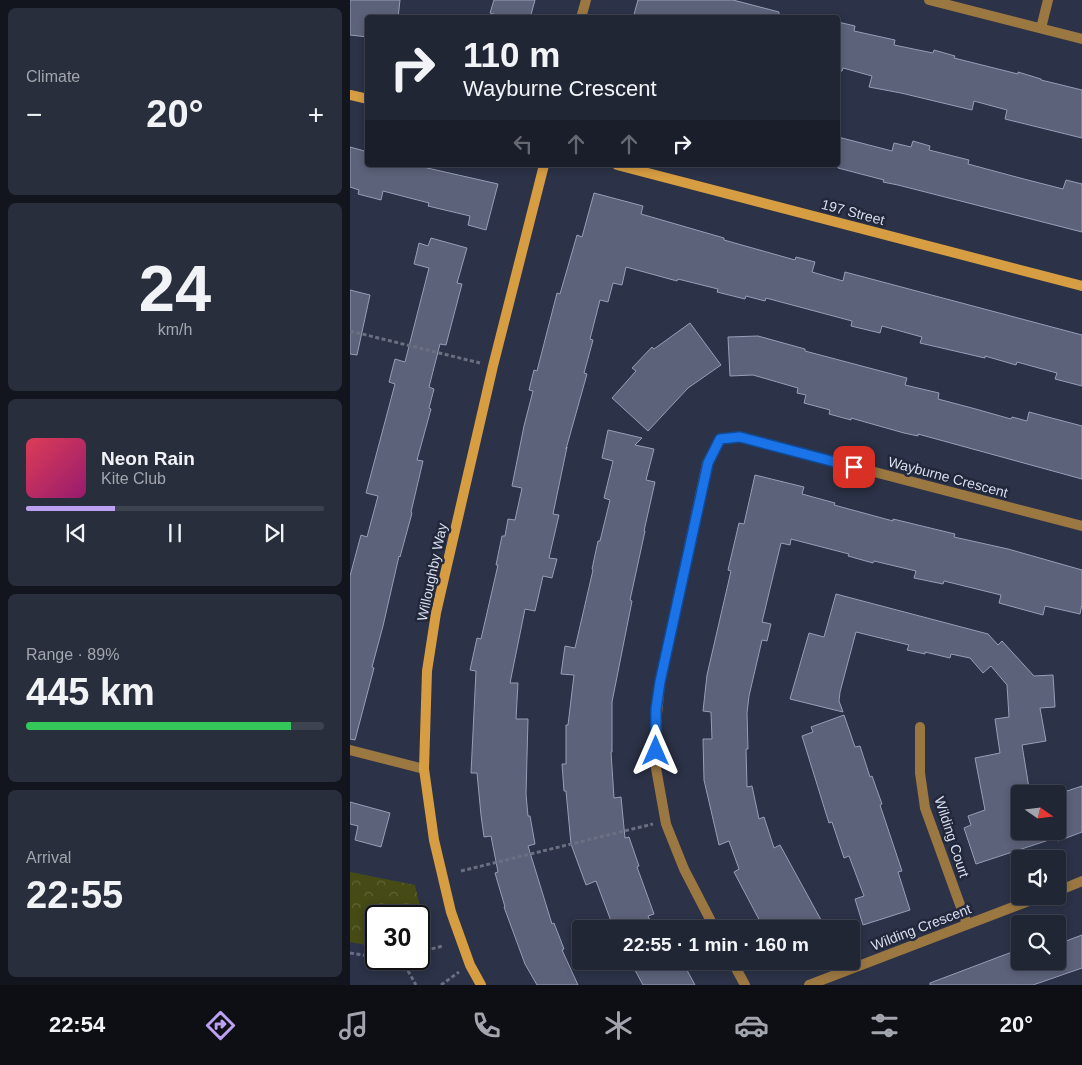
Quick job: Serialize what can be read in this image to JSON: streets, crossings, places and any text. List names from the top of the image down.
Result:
{
  "streets": {
    "street": [
      "197 Street",
      "Wayburne Crescent",
      "Willoughby Way",
      "Wilding Court",
      "Wilding Crescent"
    ]
  },
  "crossings": [
    ["Wilding Court", "Wilding Crescent"]
  ],
  "north": "right",
  "page": {
    "tile": [
      "Climate",
      ["24", "km/h"],
      ["Range · 89%", "445 km"],
      ["Arrival", "22:55"]
    ],
    "turn": ["110 m", "Wayburne Crescent"],
    "heat": ["−", "20°", "+"],
    "song": ["Neon Rain", "Kite Club"],
    "limit": "30",
    "trip": "22:55 · 1 min · 160 m",
    "tabs": ["22:54", "20°"]
  }
}
